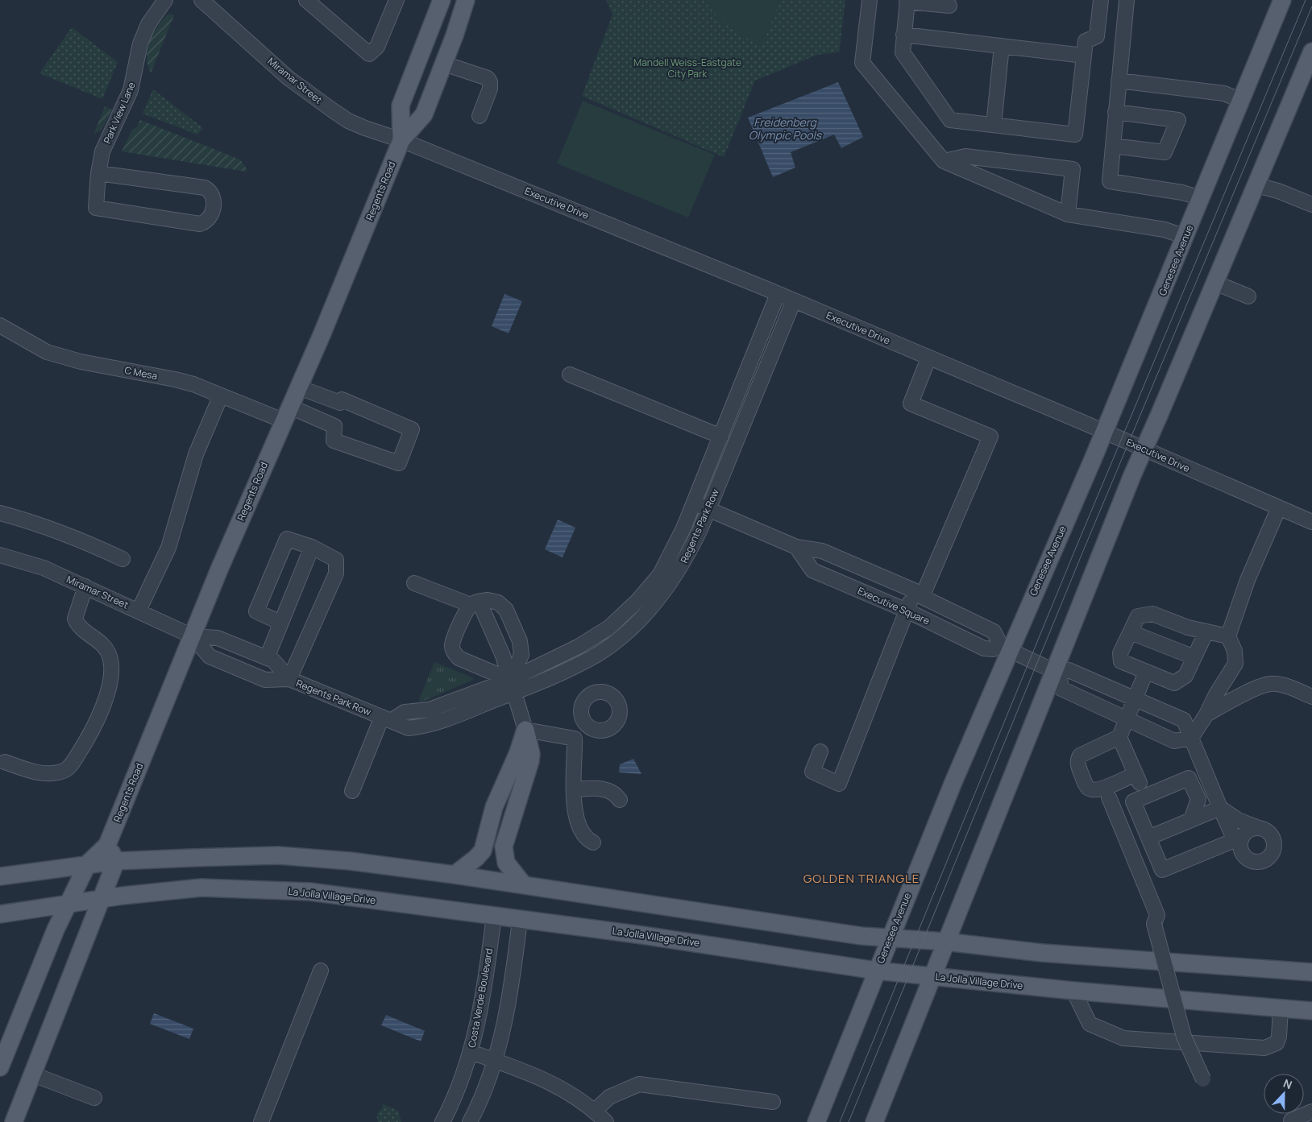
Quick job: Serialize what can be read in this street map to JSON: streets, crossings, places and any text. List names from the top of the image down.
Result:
{
  "streets": {
    "main road": ["Regents Road", "Genesee Avenue", "La Jolla Village Drive"],
    "street": [
      "Miramar Street",
      "Park View Lane",
      "Executive Drive",
      "C Mesa",
      "Regents Park Row",
      "Executive Square",
      "Costa Verde Boulevard"
    ]
  },
  "crossings": [
    ["Miramar Street", "Regents Road"],
    ["Miramar Street", "Executive Drive"],
    ["Miramar Street", "Regents Park Row"],
    ["Regents Road", "Executive Drive"],
    ["Regents Road", "C Mesa"],
    ["Regents Road", "Regents Park Row"],
    ["Regents Road", "La Jolla Village Drive"],
    ["Executive Drive", "Genesee Avenue"],
    ["Executive Drive", "Regents Park Row"],
    ["Genesee Avenue", "Executive Square"],
    ["Genesee Avenue", "La Jolla Village Drive"],
    ["Regents Park Row", "Executive Square"],
    ["La Jolla Village Drive", "Costa Verde Boulevard"]
  ],
  "districts": ["GOLDEN TRIANGLE"],
  "water": ["Freidenberg Olympic Pools"],
  "parks": ["Mandell Weiss-Eastgate City Park"],
  "north": "top"
}
